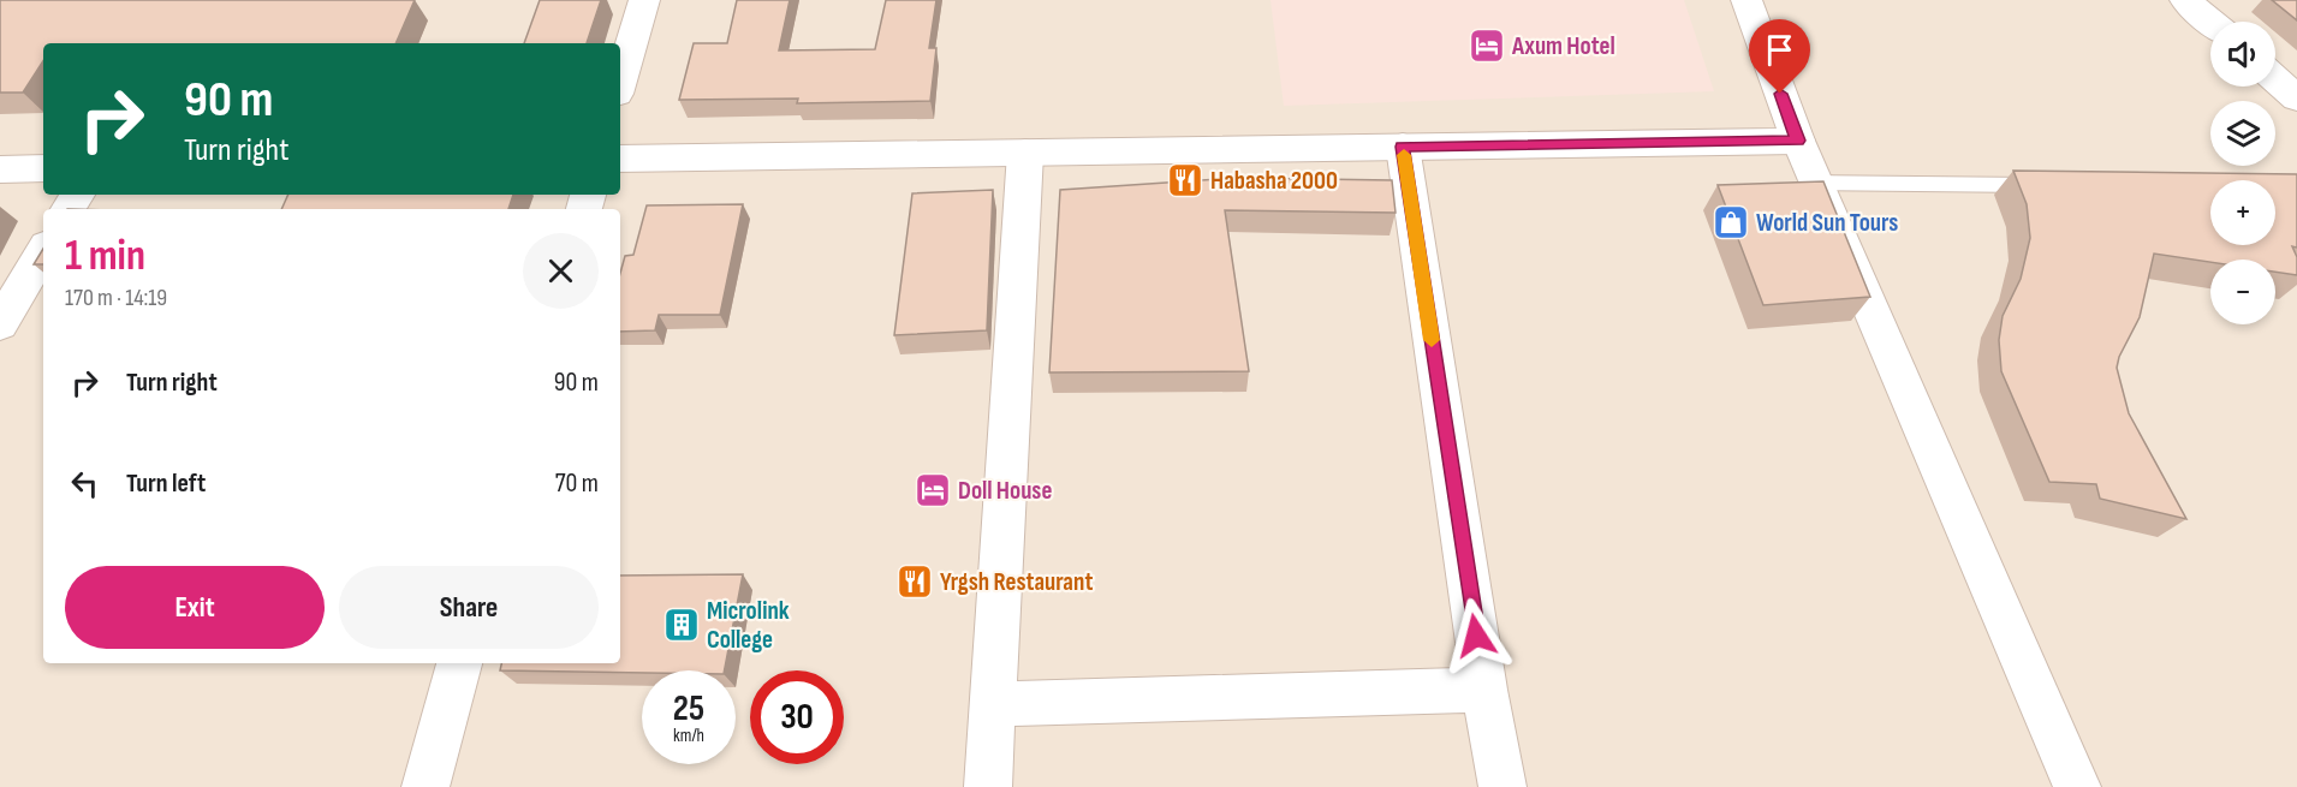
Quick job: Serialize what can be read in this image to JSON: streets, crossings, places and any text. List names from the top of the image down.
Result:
{
  "places": {
    "hotel": ["Axum Hotel", "Doll House"],
    "restaurant": ["Habasha 2000", "Yrgsh Restaurant"],
    "shop": ["World Sun Tours"],
    "building": ["Microlink College"]
  },
  "page": {
    "map_buttons": ["+", "−"],
    "turn": ["90 m", "Turn right"],
    "heading": ["1 min", "170 m · 14:19"],
    "list": [
      {
        "name": "Turn right",
        "value": "90 m"
      },
      {
        "name": "Turn left",
        "value": "70 m"
      }
    ],
    "buttons": ["Exit", "Share"],
    "speed": "25 km/h",
    "limit": "30"
  }
}
